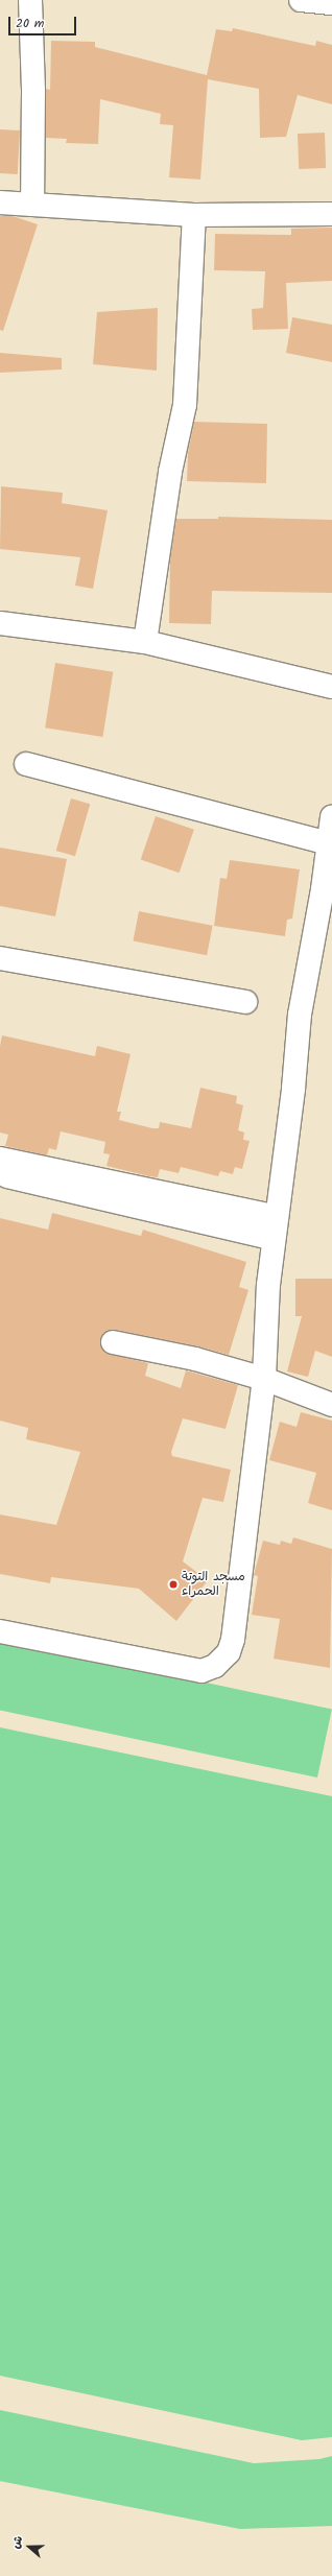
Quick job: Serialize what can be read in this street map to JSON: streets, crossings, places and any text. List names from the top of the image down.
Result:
{
  "places": ["مسجد التوتة الحمراء"],
  "scale_bar": "20 m",
  "north": "left"
}
